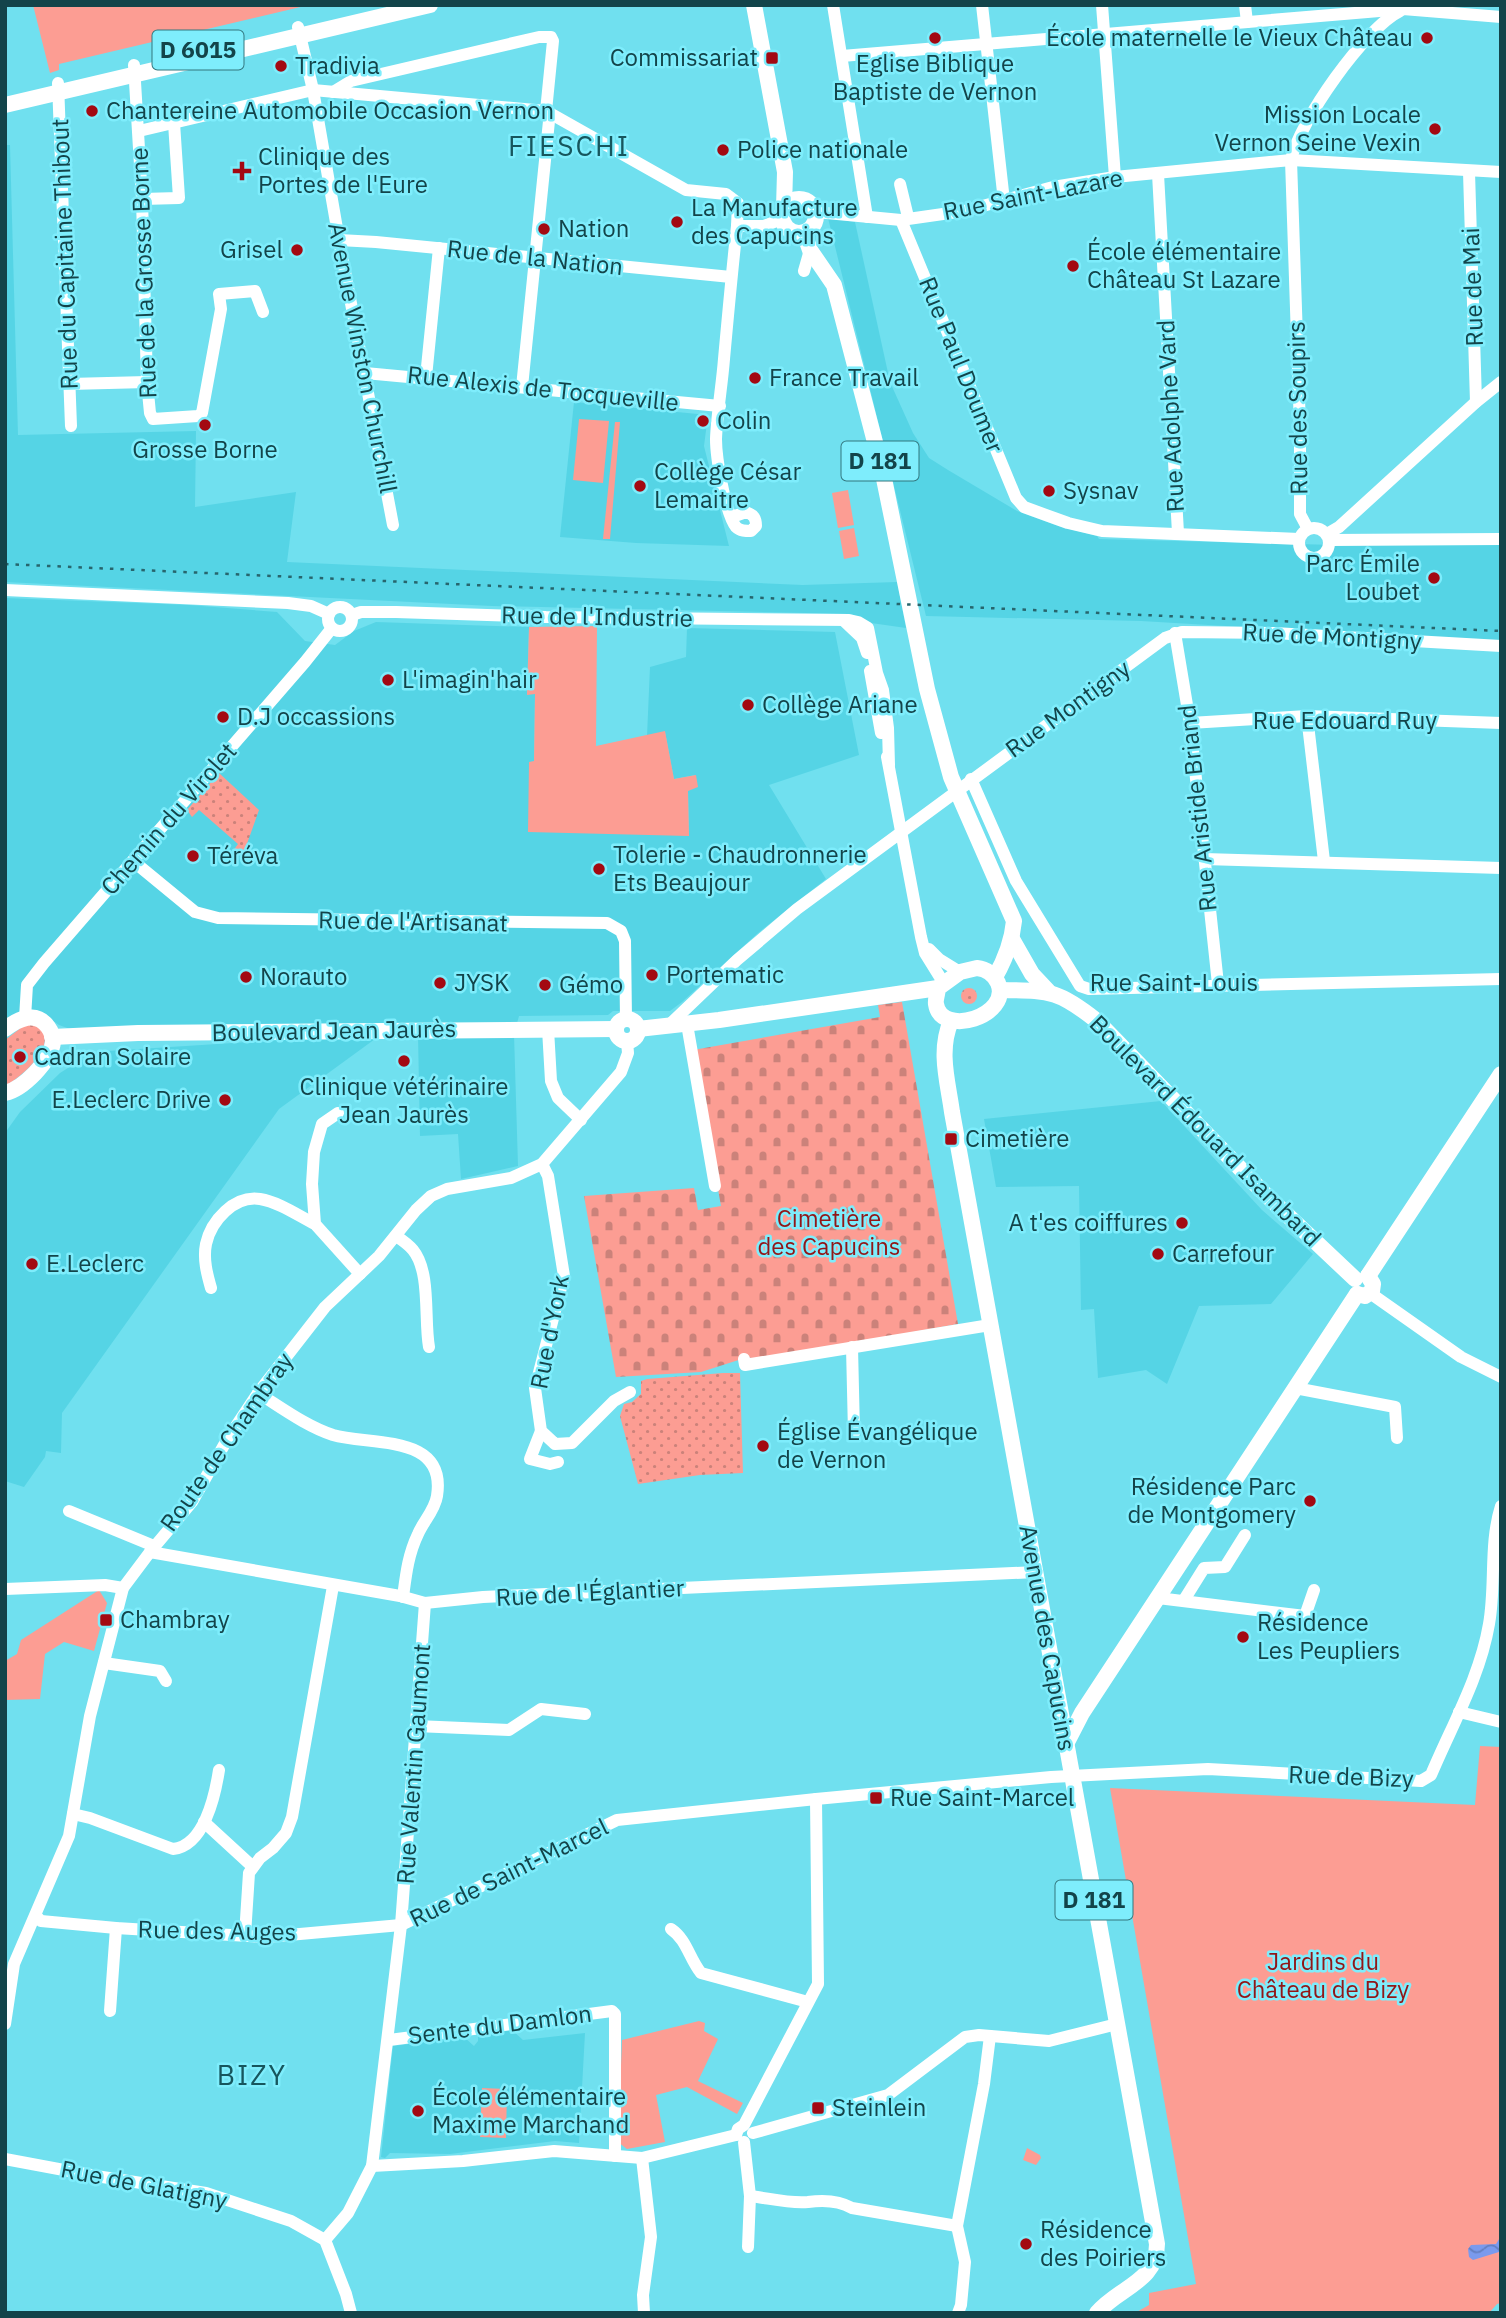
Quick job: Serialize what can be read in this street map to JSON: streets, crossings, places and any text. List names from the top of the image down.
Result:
{
  "streets": {
    "main road": [
      "D 6015",
      "D 181",
      "Boulevard Jean Jaurès",
      "Boulevard Édouard Isambard",
      "Avenue des Capucins"
    ],
    "street": [
      "Rue Saint-Lazare",
      "Rue du Capitaine Thibout",
      "Rue de la Nation",
      "Rue de la Grosse Borne",
      "Rue de Mai",
      "Avenue Winston Churchill",
      "Rue Paul Doumer",
      "Rue Alexis de Tocqueville",
      "Rue des Soupirs",
      "Rue Adolphe Vard",
      "Rue de l'Industrie",
      "Rue de Montigny",
      "Rue Montigny",
      "Rue Edouard Ruy",
      "Rue Aristide Briand",
      "Chemin du Virolet",
      "Rue de l'Artisanat",
      "Rue Saint-Louis",
      "Rue d'York",
      "Route de Chambray",
      "Rue de l'Églantier",
      "Rue Valentin Gaumont",
      "Rue de Bizy",
      "Rue de Saint-Marcel",
      "Rue des Auges",
      "Sente du Damlon",
      "Rue de Glatigny"
    ]
  },
  "crossings": [
    ["D 6015", "Rue du Capitaine Thibout"],
    ["D 6015", "Rue de la Grosse Borne"],
    ["D 6015", "Avenue Winston Churchill"],
    ["Rue Saint-Lazare", "Rue de Mai"],
    ["Rue Saint-Lazare", "Rue Paul Doumer"],
    ["Rue Saint-Lazare", "Rue des Soupirs"],
    ["Rue Saint-Lazare", "Rue Adolphe Vard"],
    ["Rue Saint-Lazare", "D 181"],
    ["Rue de la Nation", "Avenue Winston Churchill"],
    ["Avenue Winston Churchill", "Rue Alexis de Tocqueville"],
    ["Rue Paul Doumer", "Rue Adolphe Vard"],
    ["D 181", "Boulevard Édouard Isambard"],
    ["Rue de l'Industrie", "Chemin du Virolet"],
    ["Rue de Montigny", "Rue Montigny"],
    ["Rue de Montigny", "Rue Aristide Briand"],
    ["Rue Montigny", "Rue Aristide Briand"],
    ["Rue Montigny", "Rue Saint-Louis"],
    ["Rue Edouard Ruy", "Rue Aristide Briand"],
    ["Rue Aristide Briand", "Rue Saint-Louis"],
    ["Chemin du Virolet", "Rue de l'Artisanat"],
    ["Rue de l'Artisanat", "Boulevard Jean Jaurès"],
    ["Rue de l'Artisanat", "Route de Chambray"],
    ["Boulevard Jean Jaurès", "Boulevard Édouard Isambard"],
    ["Boulevard Jean Jaurès", "Route de Chambray"],
    ["Boulevard Jean Jaurès", "Avenue des Capucins"],
    ["Boulevard Édouard Isambard", "Avenue des Capucins"],
    ["Rue d'York", "Route de Chambray"],
    ["Route de Chambray", "Rue de l'Églantier"],
    ["Route de Chambray", "Rue des Auges"],
    ["Rue de l'Églantier", "Avenue des Capucins"],
    ["Rue de l'Églantier", "Rue Valentin Gaumont"],
    ["Avenue des Capucins", "Rue de Bizy"],
    ["Avenue des Capucins", "Rue de Saint-Marcel"],
    ["Rue Valentin Gaumont", "Rue de Saint-Marcel"],
    ["Rue Valentin Gaumont", "Rue des Auges"],
    ["Rue de Bizy", "Rue de Saint-Marcel"],
    ["Rue de Saint-Marcel", "Rue des Auges"],
    ["Rue de Saint-Marcel", "Sente du Damlon"],
    ["Rue de Saint-Marcel", "Rue de Glatigny"]
  ],
  "districts": ["FIESCHI", "BIZY"],
  "parks": ["Cimetière des Capucins", "Jardins du Château de Bizy"],
  "places": {
    "other": [
      "Eglise Biblique Baptiste de Vernon",
      "École maternelle le Vieux Château",
      "Tradivia",
      "Chantereine Automobile Occasion Vernon",
      "Mission Locale Vernon Seine Vexin",
      "Police nationale",
      "La Manufacture des Capucins",
      "Nation",
      "Grisel",
      "École élémentaire Château St Lazare",
      "France Travail",
      "Colin",
      "Grosse Borne",
      "Collège César Lemaitre",
      "Sysnav",
      "Parc Émile Loubet",
      "L'imagin'hair",
      "Collège Ariane",
      "D.J occassions",
      "Téréva",
      "Tolerie - Chaudronnerie Ets Beaujour",
      "Portematic",
      "Norauto",
      "JYSK",
      "Gémo",
      "Cadran Solaire",
      "Clinique vétérinaire Jean Jaurès",
      "E.Leclerc Drive",
      "A t'es coiffures",
      "Carrefour",
      "E.Leclerc",
      "Église Évangélique de Vernon",
      "Résidence Parc de Montgomery",
      "Résidence Les Peupliers",
      "École élémentaire Maxime Marchand",
      "Résidence des Poiriers"
    ],
    "transit": [
      "Commissariat",
      "Cimetière",
      "Chambray",
      "Rue Saint-Marcel",
      "Steinlein"
    ],
    "health": ["Clinique des Portes de l'Eure"]
  }
}
